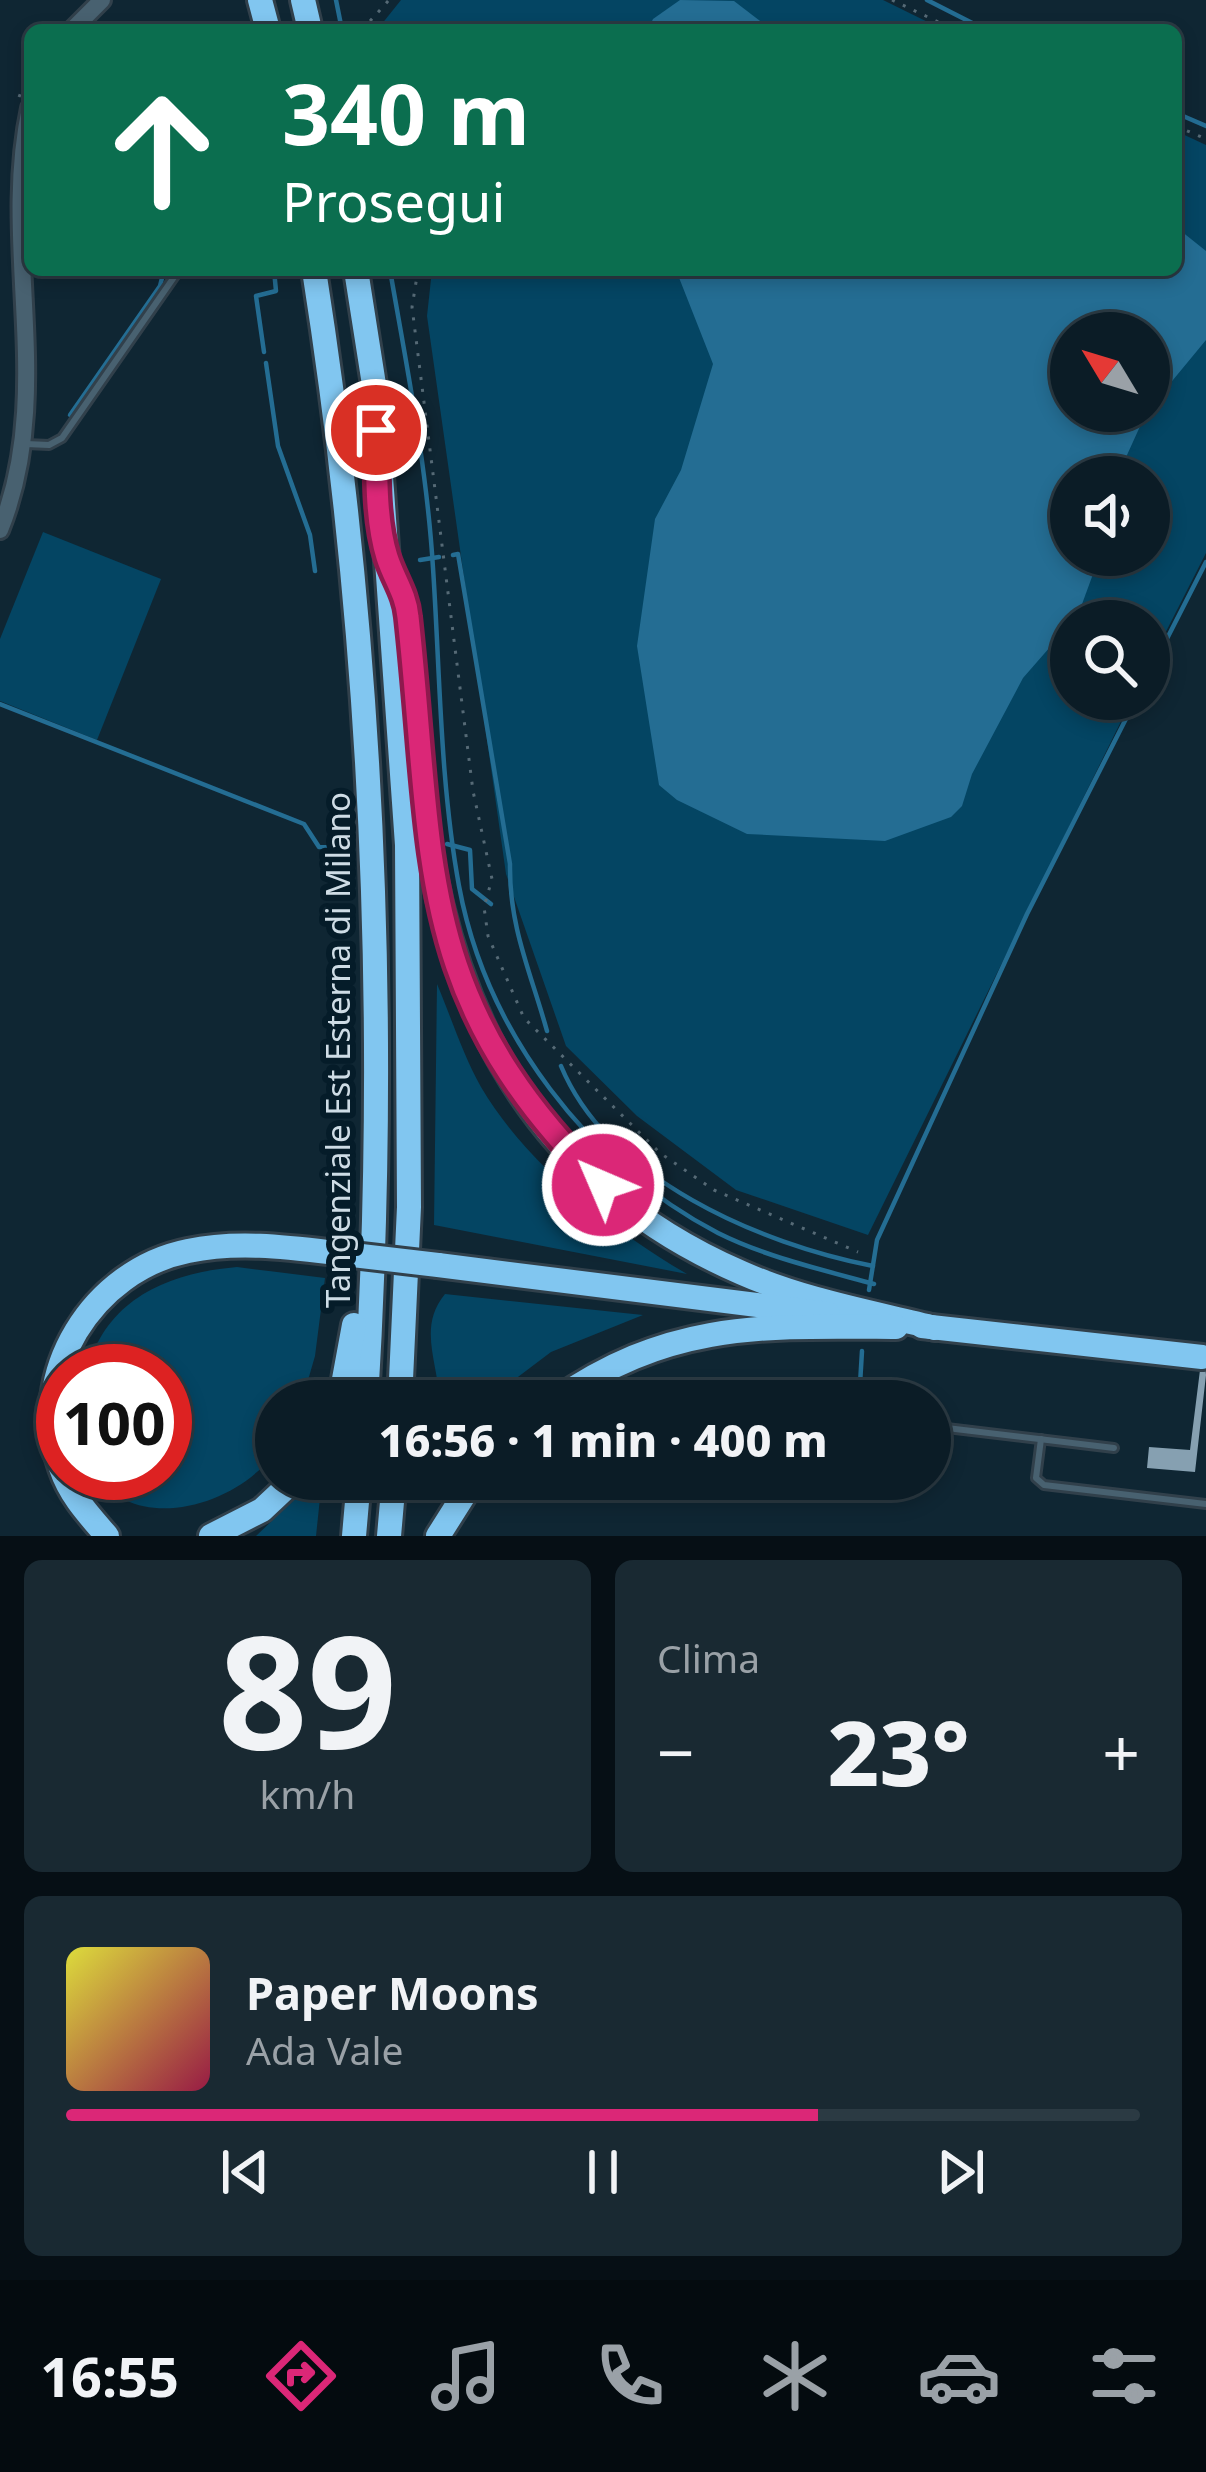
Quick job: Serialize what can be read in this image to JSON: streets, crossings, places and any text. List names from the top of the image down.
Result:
{
  "streets": {
    "highway": ["Tangenziale Est Esterna di Milano"]
  },
  "north": "top left",
  "page": {
    "turn": ["340 m", "Prosegui"],
    "limit": "100",
    "trip": "16:56 · 1 min · 400 m",
    "tile": [
      ["89", "km/h"],
      "Clima"
    ],
    "heat": ["−", "23°", "+"],
    "song": ["Paper Moons", "Ada Vale"],
    "tabs": "16:55"
  }
}
